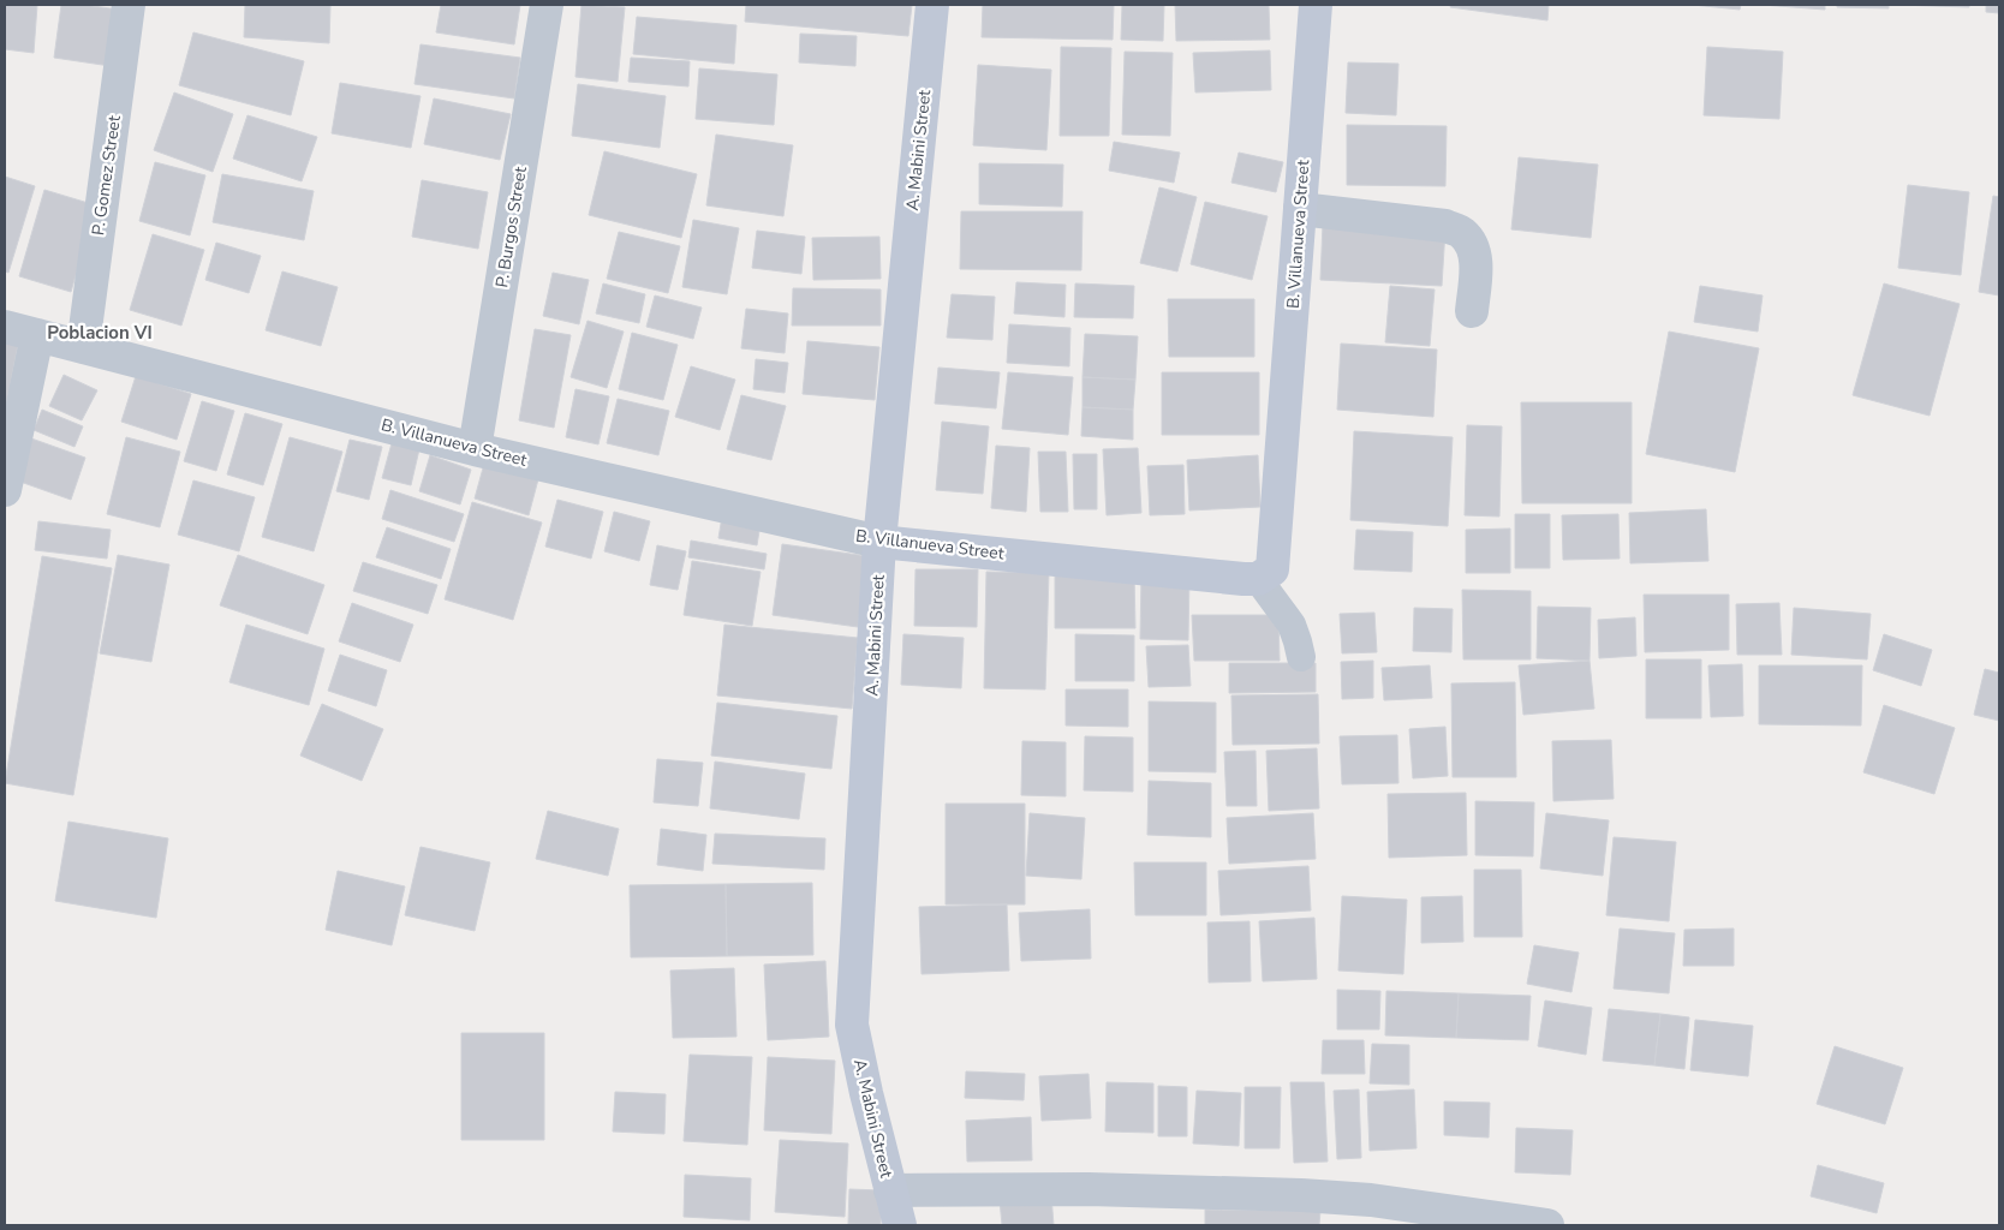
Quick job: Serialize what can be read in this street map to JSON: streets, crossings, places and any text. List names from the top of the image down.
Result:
{
  "streets": {
    "main road": ["A. Mabini Street", "B. Villanueva Street"],
    "street": ["P. Gomez Street", "P. Burgos Street"]
  },
  "crossings": [
    ["A. Mabini Street", "B. Villanueva Street"],
    ["P. Gomez Street", "B. Villanueva Street"],
    ["P. Burgos Street", "B. Villanueva Street"]
  ],
  "districts": ["Poblacion VI"]
}
